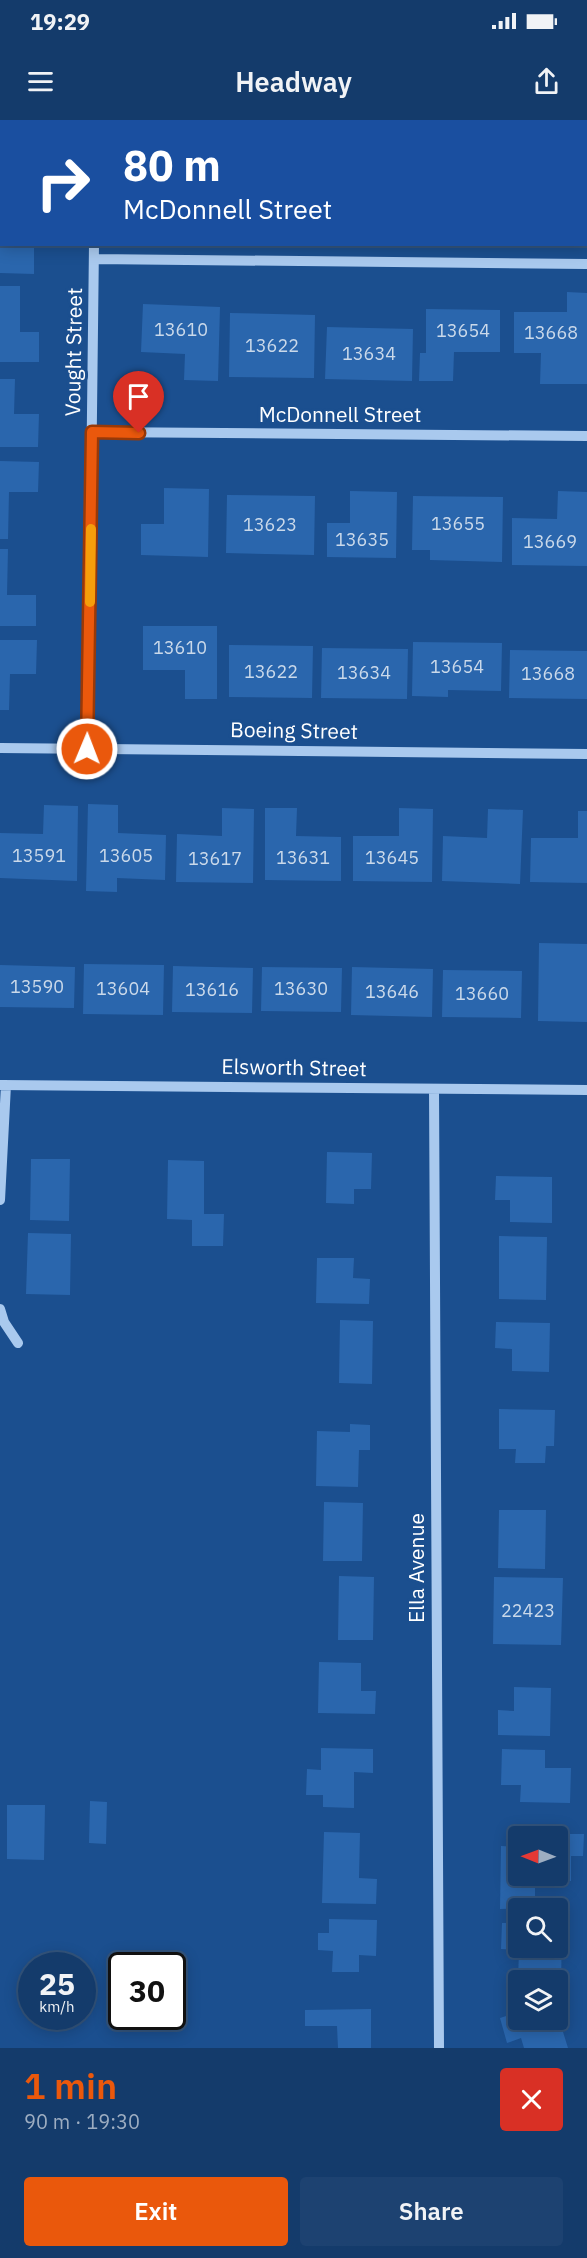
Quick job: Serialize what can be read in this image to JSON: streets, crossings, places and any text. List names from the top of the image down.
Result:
{
  "streets": {
    "street": [
      "Vought Street",
      "McDonnell Street",
      "Boeing Street",
      "Elsworth Street",
      "Ella Avenue"
    ]
  },
  "crossings": [
    ["Vought Street", "McDonnell Street"],
    ["Vought Street", "Boeing Street"],
    ["Elsworth Street", "Ella Avenue"]
  ],
  "house_numbers": [
    "13610",
    "13654",
    "13668",
    "13622",
    "13634",
    "13655",
    "13623",
    "13635",
    "13669",
    "13610",
    "13654",
    "13622",
    "13634",
    "13668",
    "13591",
    "13605",
    "13631",
    "13645",
    "13617",
    "13590",
    "13604",
    "13630",
    "13616",
    "13646",
    "13660",
    "22423"
  ],
  "north": "left",
  "page": {
    "status": "19:29",
    "header": "Headway",
    "turn": ["80 m", "McDonnell Street"],
    "speed": "25 km/h",
    "limit": "30",
    "heading": ["1 min", "90 m · 19:30"],
    "buttons": ["Exit", "Share"]
  }
}
